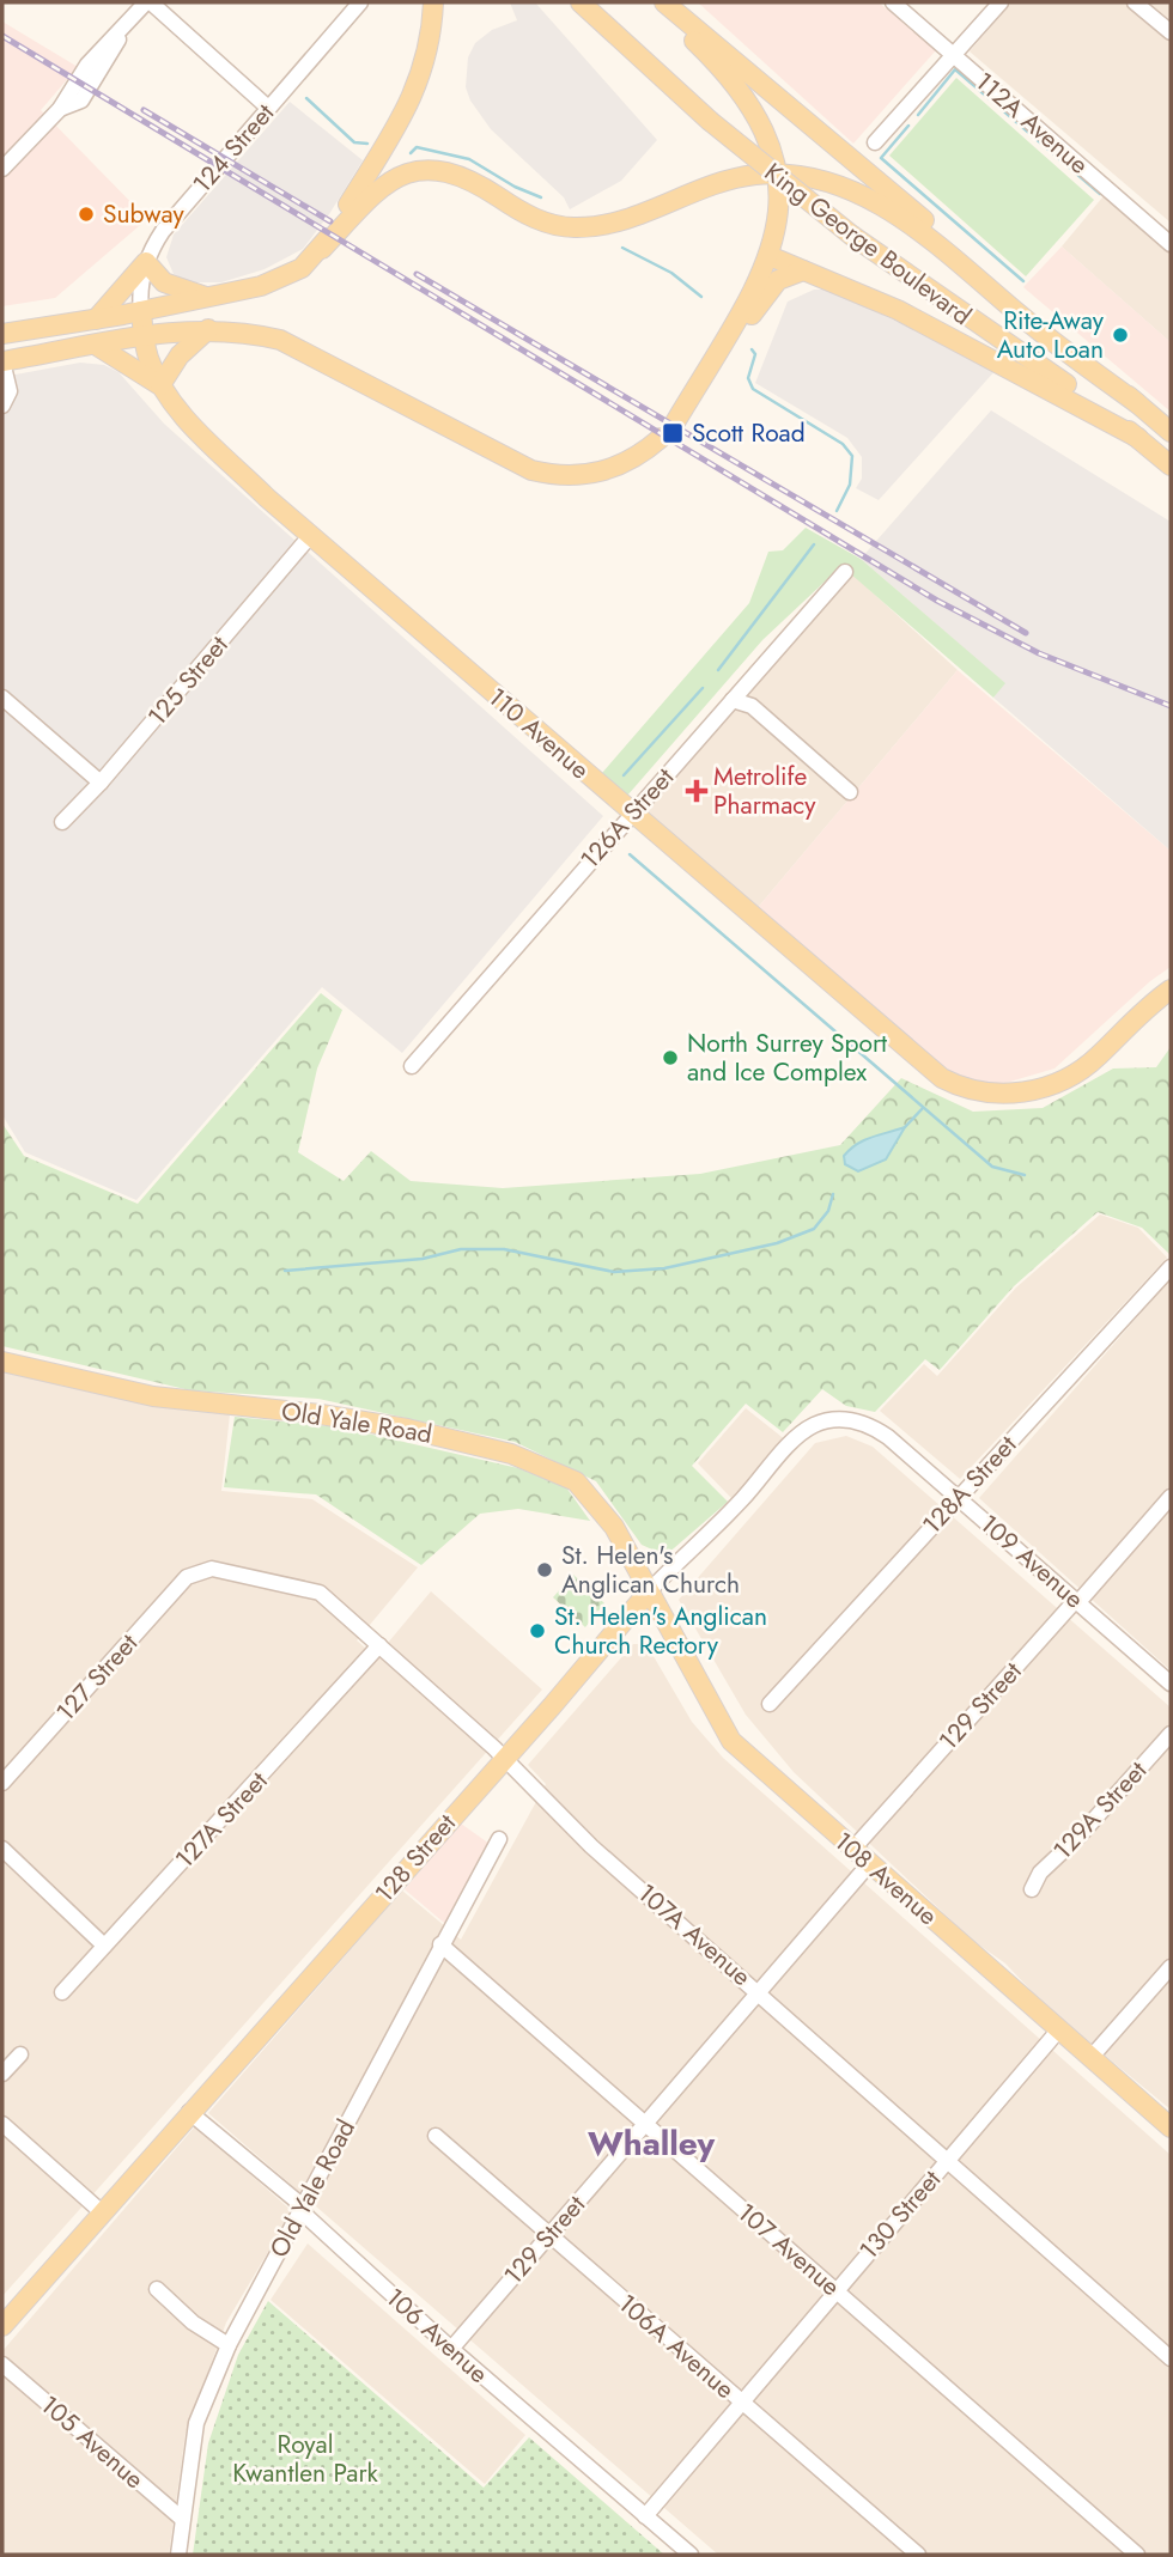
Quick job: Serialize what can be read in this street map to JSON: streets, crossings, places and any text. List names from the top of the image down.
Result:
{
  "streets": {
    "main road": [
      "King George Boulevard",
      "110 Avenue",
      "Old Yale Road",
      "128 Street",
      "108 Avenue"
    ],
    "street": [
      "112A Avenue",
      "124 Street",
      "125 Street",
      "126A Street",
      "128A Street",
      "109 Avenue",
      "127 Street",
      "129 Street",
      "129A Street",
      "127A Street",
      "107A Avenue",
      "130 Street",
      "107 Avenue",
      "106 Avenue",
      "106A Avenue",
      "105 Avenue"
    ]
  },
  "crossings": [
    ["124 Street", "110 Avenue"],
    ["125 Street", "110 Avenue"],
    ["110 Avenue", "126A Street"],
    ["Old Yale Road", "128 Street"],
    ["Old Yale Road", "108 Avenue"],
    ["Old Yale Road", "107 Avenue"],
    ["Old Yale Road", "106 Avenue"],
    ["Old Yale Road", "105 Avenue"],
    ["128A Street", "109 Avenue"],
    ["109 Avenue", "129 Street"],
    ["109 Avenue", "128 Street"],
    ["127 Street", "107A Avenue"],
    ["129 Street", "108 Avenue"],
    ["129 Street", "107A Avenue"],
    ["129 Street", "107 Avenue"],
    ["129 Street", "106 Avenue"],
    ["129 Street", "106A Avenue"],
    ["127A Street", "107A Avenue"],
    ["128 Street", "108 Avenue"],
    ["128 Street", "107A Avenue"],
    ["128 Street", "106 Avenue"],
    ["108 Avenue", "130 Street"],
    ["107A Avenue", "130 Street"],
    ["130 Street", "107 Avenue"],
    ["130 Street", "106 Avenue"],
    ["130 Street", "106A Avenue"]
  ],
  "districts": ["Whalley"],
  "parks": ["Royal Kwantlen Park"],
  "places": {
    "other": [
      "Subway",
      "Rite-Away Auto Loan",
      "North Surrey Sport and Ice Complex",
      "St. Helen's Anglican Church",
      "St. Helen's Anglican Church Rectory"
    ],
    "transit": ["Scott Road"],
    "health": ["Metrolife Pharmacy"]
  }
}
